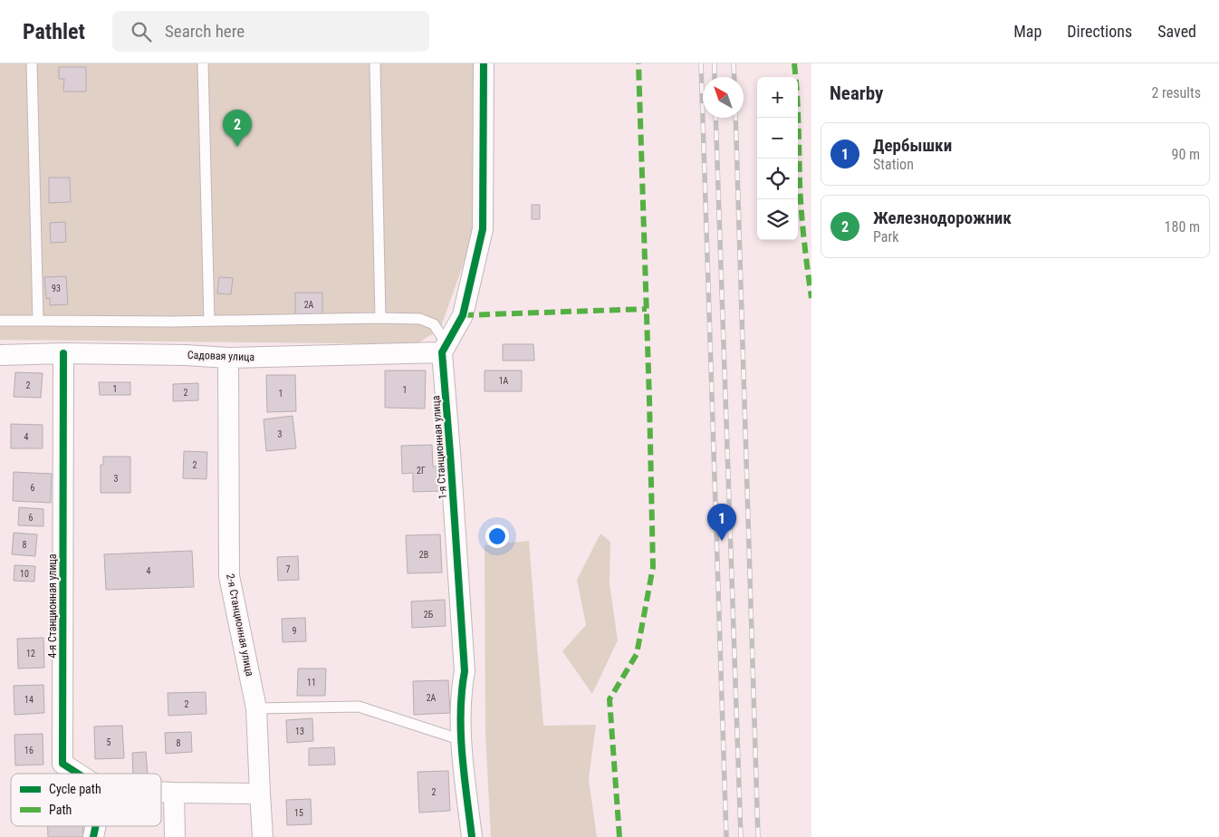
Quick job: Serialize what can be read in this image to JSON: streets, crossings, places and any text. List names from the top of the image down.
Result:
{
  "streets": {
    "street": [
      "Садовая улица",
      "1-я Станционная улица",
      "4-я Станционная улица",
      "2-я Станционная улица"
    ]
  },
  "crossings": [
    ["Садовая улица", "1-я Станционная улица"],
    ["Садовая улица", "4-я Станционная улица"],
    ["Садовая улица", "2-я Станционная улица"]
  ],
  "house_numbers": [
    "93",
    "2А",
    "1А",
    "2",
    "1",
    "1",
    "2",
    "1",
    "3",
    "4",
    "2",
    "2Г",
    "3",
    "6",
    "6",
    "8",
    "2В",
    "7",
    "4",
    "10",
    "2Б",
    "9",
    "12",
    "11",
    "2А",
    "14",
    "2",
    "13",
    "5",
    "8",
    "16",
    "2",
    "15"
  ],
  "legend": ["Cycle path", "Path"],
  "north": "top left",
  "page": {
    "header": "Pathlet",
    "search": "Search here",
    "nav": ["Map", "Directions", "Saved"],
    "heading": ["Nearby", "2 results"],
    "map_buttons": ["+", "−"],
    "pins": ["2", "1"],
    "list": [
      {
        "mark": "1",
        "name": "Дербышки",
        "note": "Station",
        "value": "90 m"
      },
      {
        "mark": "2",
        "name": "Железнодорожник",
        "note": "Park",
        "value": "180 m"
      }
    ]
  }
}
